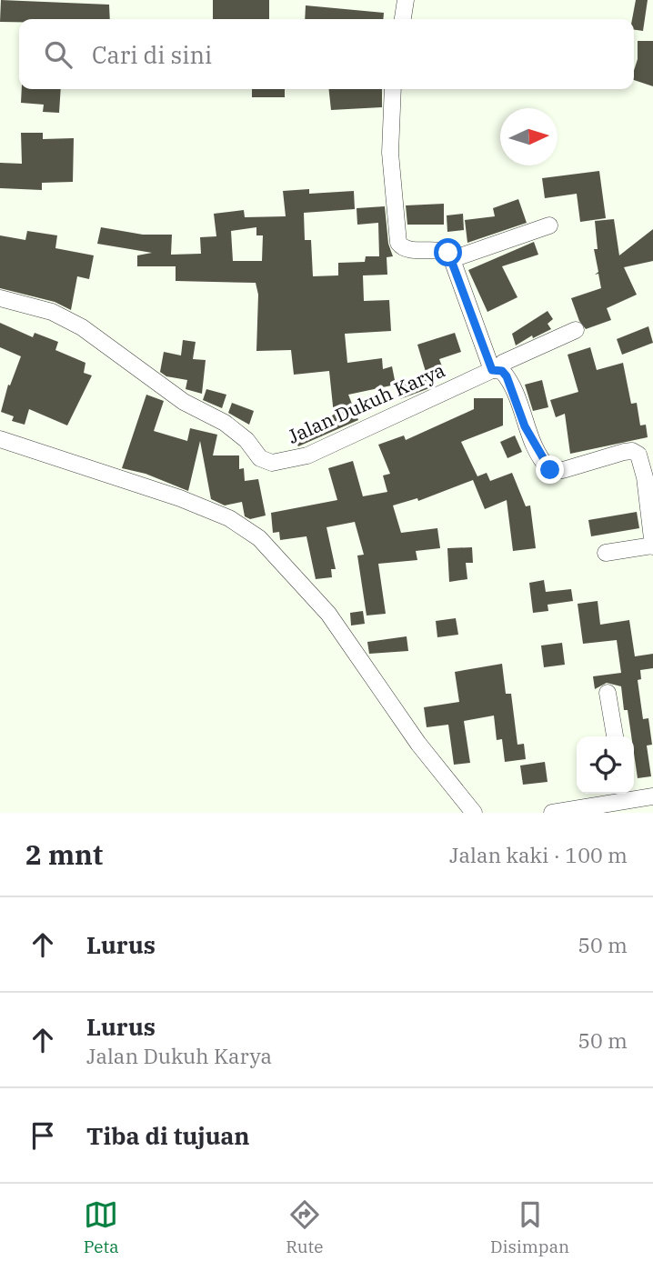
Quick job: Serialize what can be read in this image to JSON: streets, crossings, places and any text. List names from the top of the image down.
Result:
{
  "streets": {
    "street": ["Jalan Dukuh Karya"]
  },
  "north": "right",
  "page": {
    "search": "Cari di sini",
    "heading": ["2 mnt", "Jalan kaki · 100 m"],
    "list": [
      ["Lurus", "50 m"],
      ["Lurus", "Jalan Dukuh Karya", "50 m"],
      "Tiba di tujuan"
    ],
    "nav": ["Peta", "Rute", "Disimpan"]
  }
}
